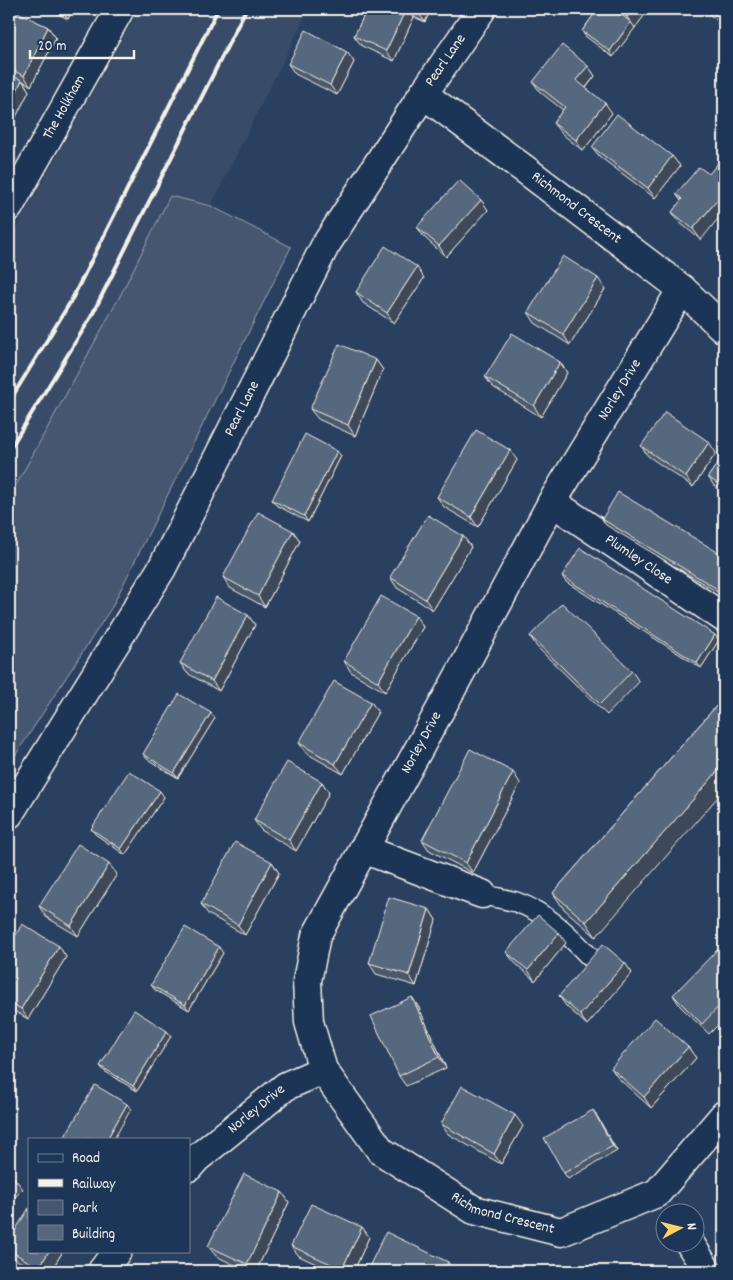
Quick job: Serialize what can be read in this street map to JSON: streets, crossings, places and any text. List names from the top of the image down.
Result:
{
  "streets": {
    "street": [
      "Pearl Lane",
      "The Holkham",
      "Richmond Crescent",
      "Norley Drive",
      "Plumley Close"
    ]
  },
  "crossings": [
    ["Pearl Lane", "Richmond Crescent"],
    ["Richmond Crescent", "Norley Drive"],
    ["Norley Drive", "Plumley Close"]
  ],
  "legend": [
    "Road",
    "Railway",
    "Park",
    "Building"
  ],
  "scale_bar": "20 m",
  "north": "right"
}
